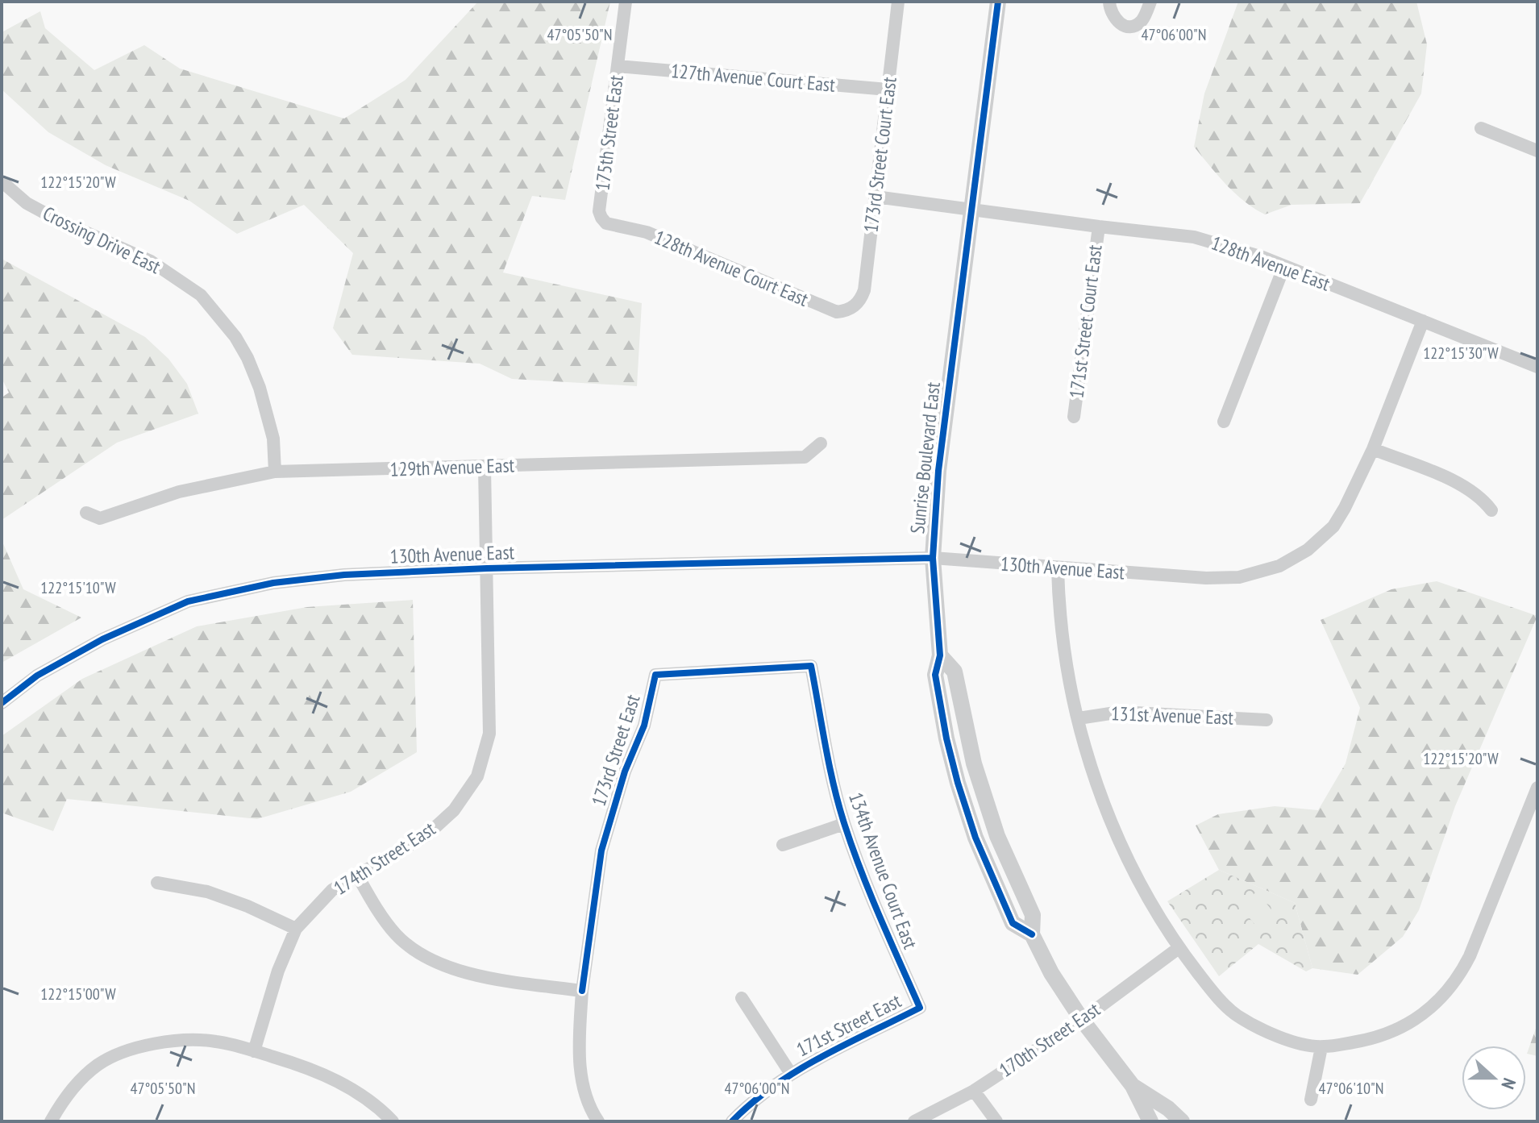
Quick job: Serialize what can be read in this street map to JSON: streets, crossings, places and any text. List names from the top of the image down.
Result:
{
  "streets": {
    "street": [
      "127th Avenue Court East",
      "175th Street East",
      "173rd Street Court East",
      "Crossing Drive East",
      "128th Avenue East",
      "128th Avenue Court East",
      "171st Street Court East",
      "Sunrise Boulevard East",
      "129th Avenue East",
      "130th Avenue East",
      "131st Avenue East",
      "173rd Street East",
      "174th Street East",
      "134th Avenue Court East",
      "171st Street East",
      "170th Street East"
    ]
  },
  "crossings": [
    ["127th Avenue Court East", "175th Street East"],
    ["127th Avenue Court East", "173rd Street Court East"],
    ["175th Street East", "128th Avenue Court East"],
    ["173rd Street Court East", "128th Avenue East"],
    ["173rd Street Court East", "128th Avenue Court East"],
    ["Crossing Drive East", "129th Avenue East"],
    ["128th Avenue East", "171st Street Court East"],
    ["128th Avenue East", "Sunrise Boulevard East"],
    ["128th Avenue East", "130th Avenue East"],
    ["Sunrise Boulevard East", "130th Avenue East"],
    ["Sunrise Boulevard East", "170th Street East"],
    ["129th Avenue East", "174th Street East"],
    ["130th Avenue East", "174th Street East"],
    ["173rd Street East", "134th Avenue Court East"],
    ["134th Avenue Court East", "171st Street East"]
  ],
  "north": "right",
  "coordinates": [
    "47°05'50\"N",
    "47°06'00\"N",
    "122°15'20\"W",
    "122°15'30\"W",
    "122°15'10\"W",
    "122°15'00\"W",
    "47°06'10\"N"
  ]
}
